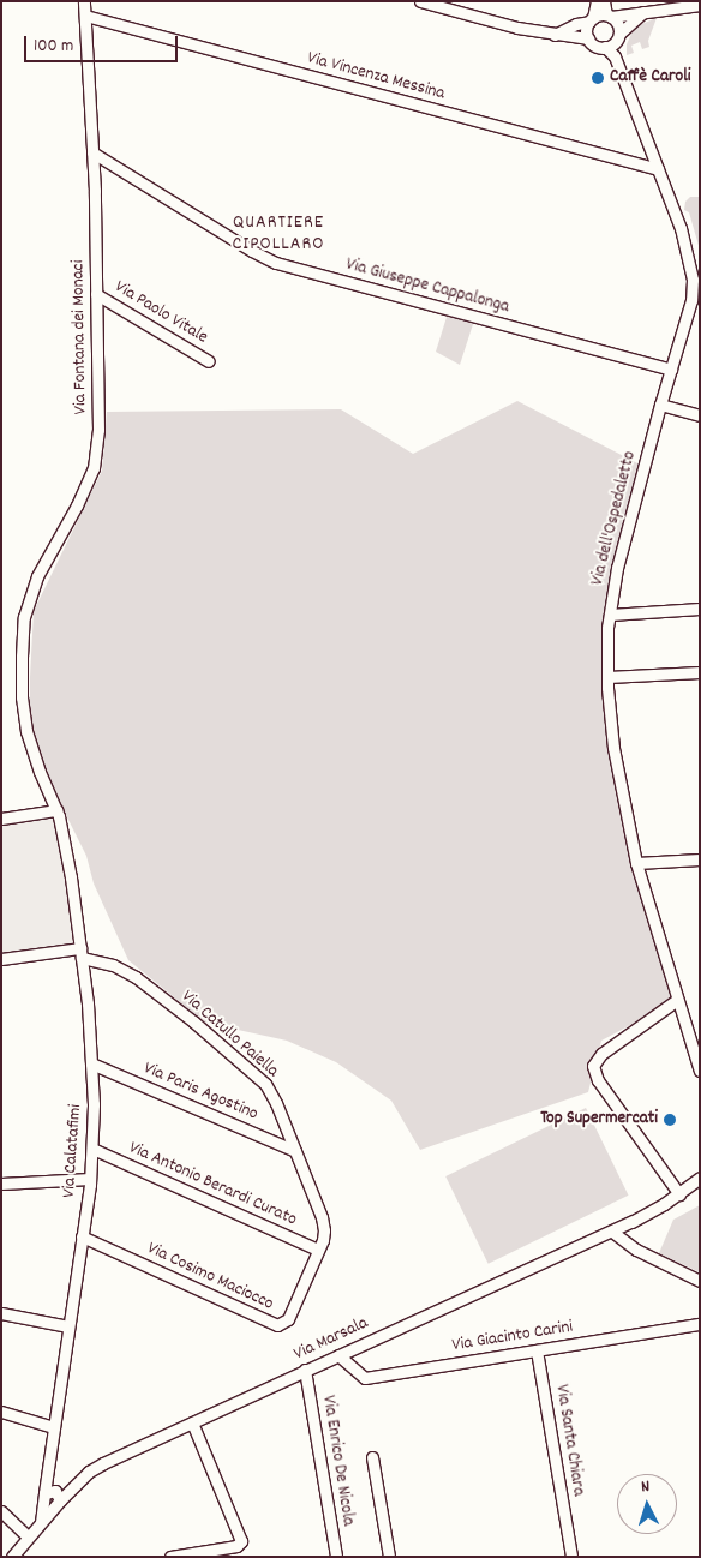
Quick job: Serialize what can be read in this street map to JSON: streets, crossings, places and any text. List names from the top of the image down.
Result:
{
  "streets": {
    "street": [
      "Via Vincenza Messina",
      "Via Giuseppe Cappalonga",
      "Via Paolo Vitale",
      "Via Fontana dei Monaci",
      "Via dell'Ospedaletto",
      "Via Catullo Paiella",
      "Via Paris Agostino",
      "Via Calatafimi",
      "Via Antonio Berardi Curato",
      "Via Cosimo Maciocco",
      "Via Giacinto Carini",
      "Via Marsala",
      "Via Santa Chiara",
      "Via Enrico De Nicola"
    ]
  },
  "crossings": [
    ["Via Vincenza Messina", "Via Fontana dei Monaci"],
    ["Via Vincenza Messina", "Via dell'Ospedaletto"],
    ["Via Giuseppe Cappalonga", "Via Fontana dei Monaci"],
    ["Via Giuseppe Cappalonga", "Via dell'Ospedaletto"],
    ["Via Paolo Vitale", "Via Fontana dei Monaci"],
    ["Via Fontana dei Monaci", "Via Calatafimi"],
    ["Via Catullo Paiella", "Via Paris Agostino"],
    ["Via Catullo Paiella", "Via Calatafimi"],
    ["Via Catullo Paiella", "Via Antonio Berardi Curato"],
    ["Via Catullo Paiella", "Via Cosimo Maciocco"],
    ["Via Paris Agostino", "Via Calatafimi"],
    ["Via Calatafimi", "Via Antonio Berardi Curato"],
    ["Via Calatafimi", "Via Cosimo Maciocco"],
    ["Via Calatafimi", "Via Marsala"],
    ["Via Antonio Berardi Curato", "Via Cosimo Maciocco"],
    ["Via Giacinto Carini", "Via Marsala"],
    ["Via Giacinto Carini", "Via Santa Chiara"],
    ["Via Marsala", "Via Enrico De Nicola"]
  ],
  "districts": ["QUARTIERE CIPOLLARO"],
  "places": ["Caffè Caroli", "Top Supermercati"],
  "scale_bar": "100 m",
  "north": "top"
}
